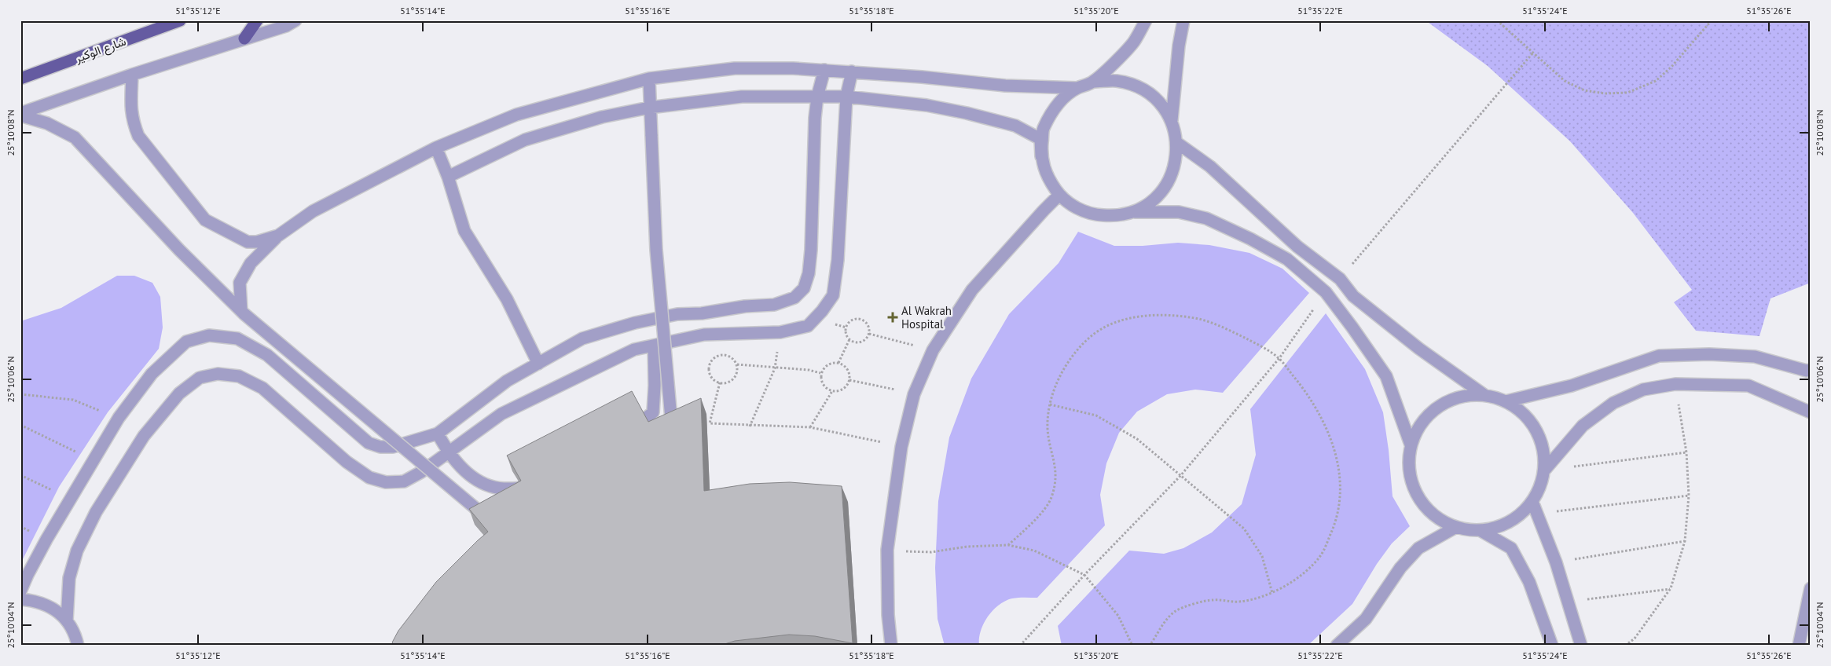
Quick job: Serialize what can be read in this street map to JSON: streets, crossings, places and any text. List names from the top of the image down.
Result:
{
  "streets": {
    "main road": ["شارع الوكير"]
  },
  "places": {
    "health": ["Al Wakrah Hospital"]
  },
  "coordinates": [
    "51°35'12\"E",
    "51°35'14\"E",
    "51°35'16\"E",
    "51°35'18\"E",
    "51°35'20\"E",
    "51°35'22\"E",
    "51°35'24\"E",
    "51°35'26\"E",
    "25°10'08\"N",
    "25°10'06\"N",
    "25°10'04\"N"
  ]
}
